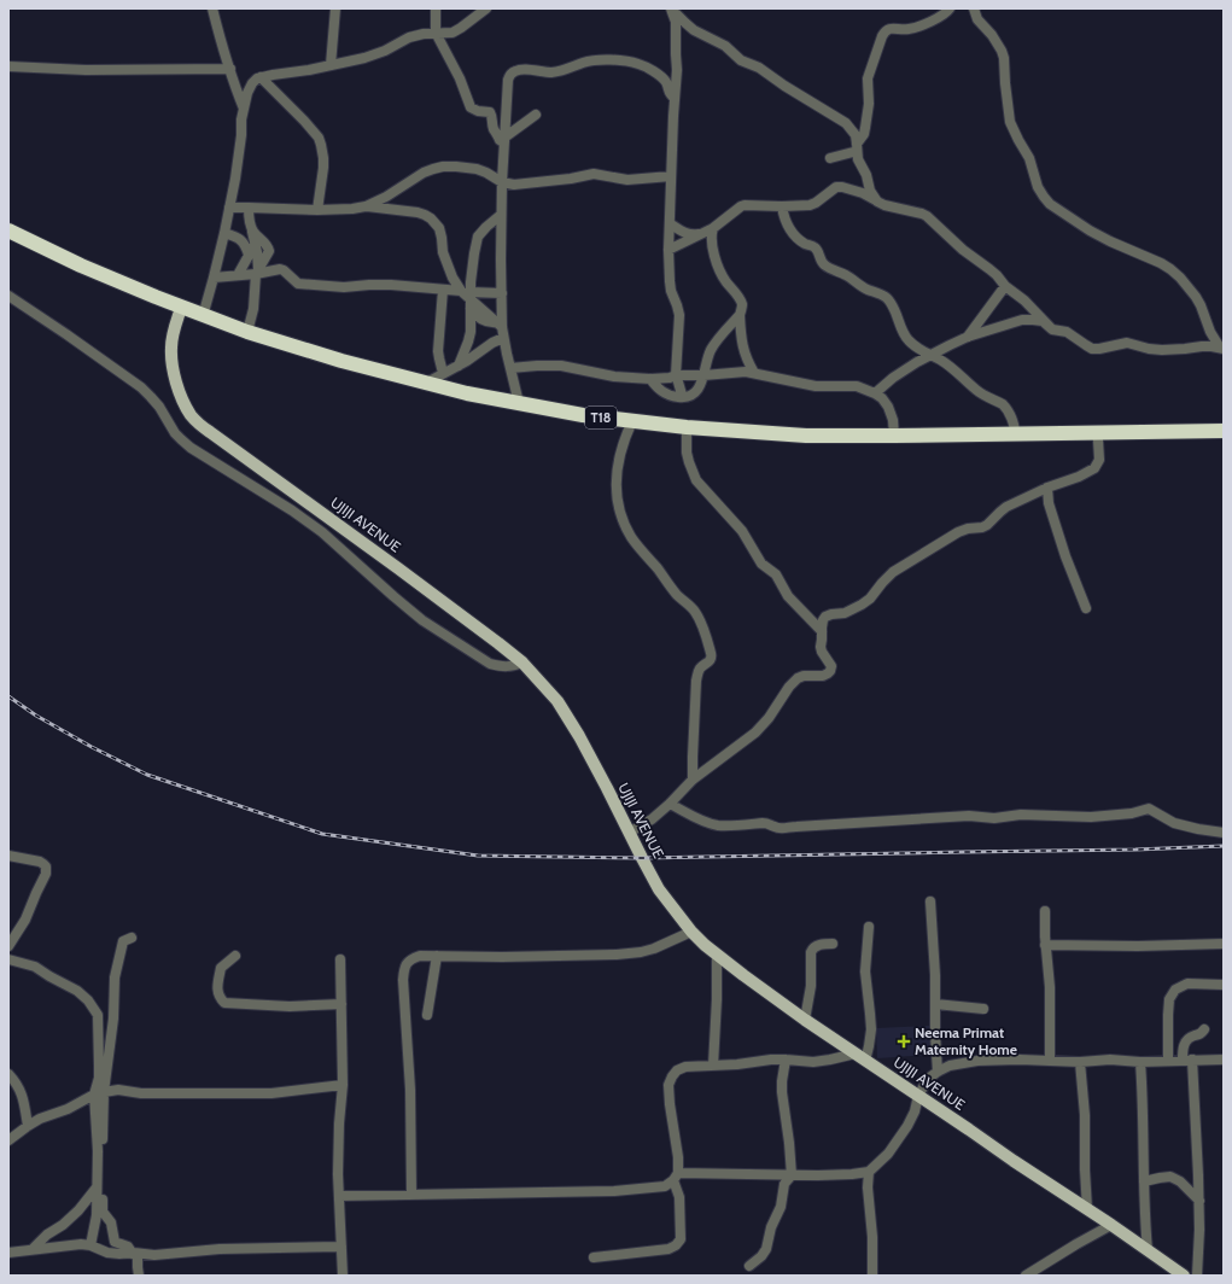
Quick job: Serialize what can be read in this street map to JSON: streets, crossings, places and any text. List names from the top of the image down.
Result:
{
  "streets": {
    "highway": ["T18"],
    "main road": ["UJIJI AVENUE"]
  },
  "crossings": [
    ["T18", "UJIJI AVENUE"]
  ],
  "places": {
    "health": ["Neema Primat Maternity Home"]
  }
}
